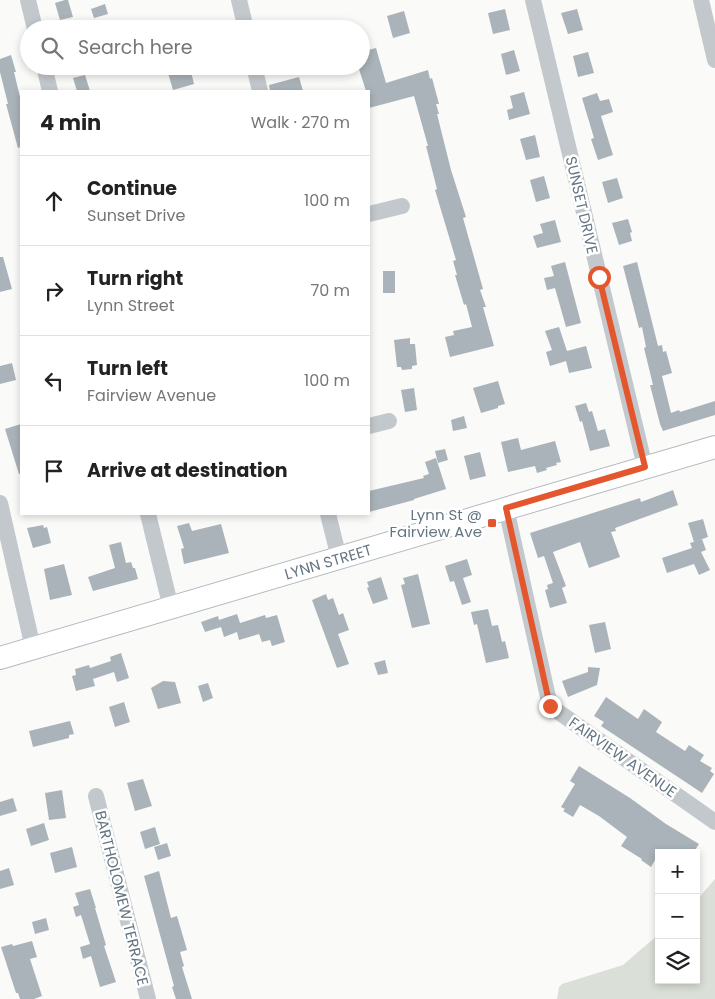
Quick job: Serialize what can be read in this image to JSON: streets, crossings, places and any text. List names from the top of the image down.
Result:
{
  "streets": {
    "main road": ["LYNN STREET"],
    "street": ["SUNSET DRIVE", "FAIRVIEW AVENUE", "BARTHOLOMEW TERRACE"]
  },
  "crossings": [
    ["SUNSET DRIVE", "LYNN STREET"],
    ["LYNN STREET", "FAIRVIEW AVENUE"]
  ],
  "places": {
    "transit": ["Lynn St @ Fairview Ave"]
  },
  "page": {
    "search": "Search here",
    "heading": ["4 min", "Walk · 270 m"],
    "list": [
      ["Continue", "Sunset Drive", "100 m"],
      ["Turn right", "Lynn Street", "70 m"],
      ["Turn left", "Fairview Avenue", "100 m"],
      "Arrive at destination"
    ],
    "map_buttons": ["+", "−"]
  }
}
